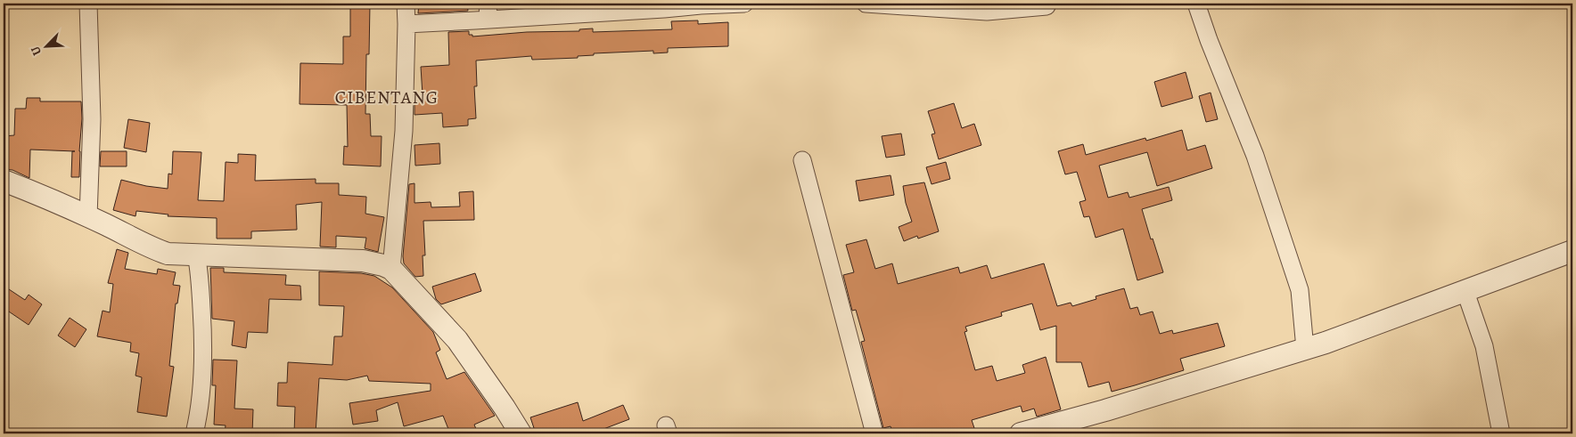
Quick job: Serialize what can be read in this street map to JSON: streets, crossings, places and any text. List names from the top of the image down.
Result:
{
  "districts": ["CIBENTANG"],
  "north": "bottom left"
}
